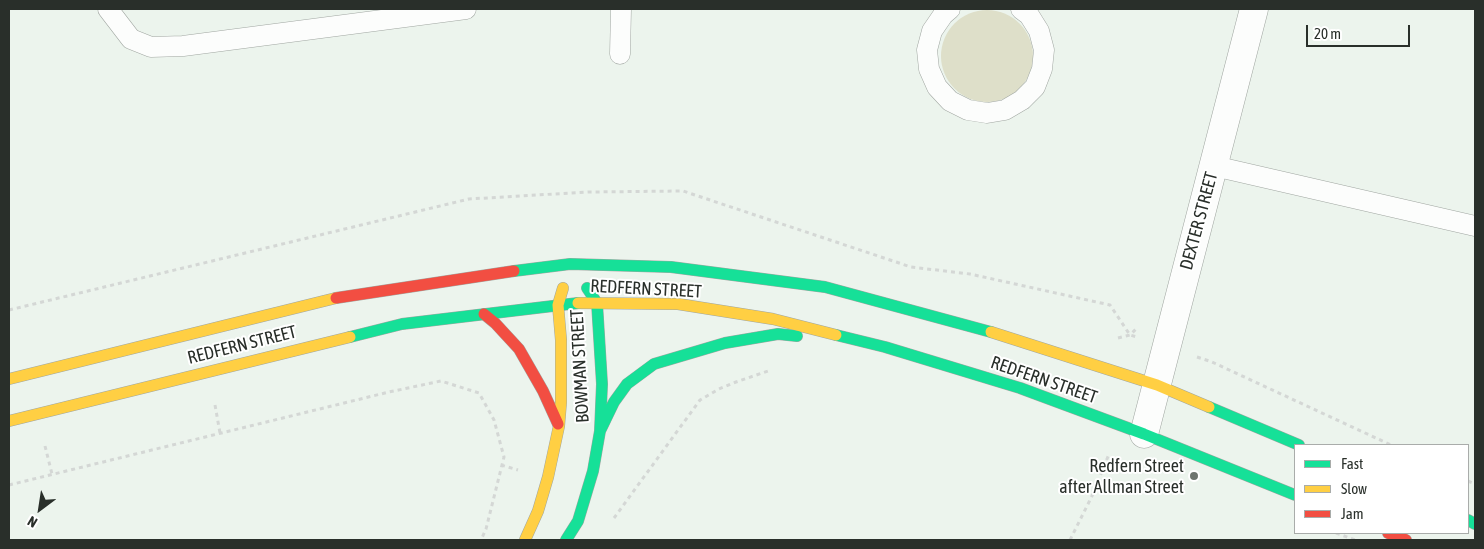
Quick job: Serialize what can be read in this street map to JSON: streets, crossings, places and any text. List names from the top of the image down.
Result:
{
  "streets": {
    "main road": ["REDFERN STREET", "BOWMAN STREET"],
    "street": ["DEXTER STREET"]
  },
  "crossings": [
    ["DEXTER STREET", "REDFERN STREET"],
    ["REDFERN STREET", "BOWMAN STREET"]
  ],
  "places": ["Redfern Street after Allman Street"],
  "legend": ["Fast", "Slow", "Jam"],
  "scale_bar": "20 m",
  "north": "bottom left"
}
